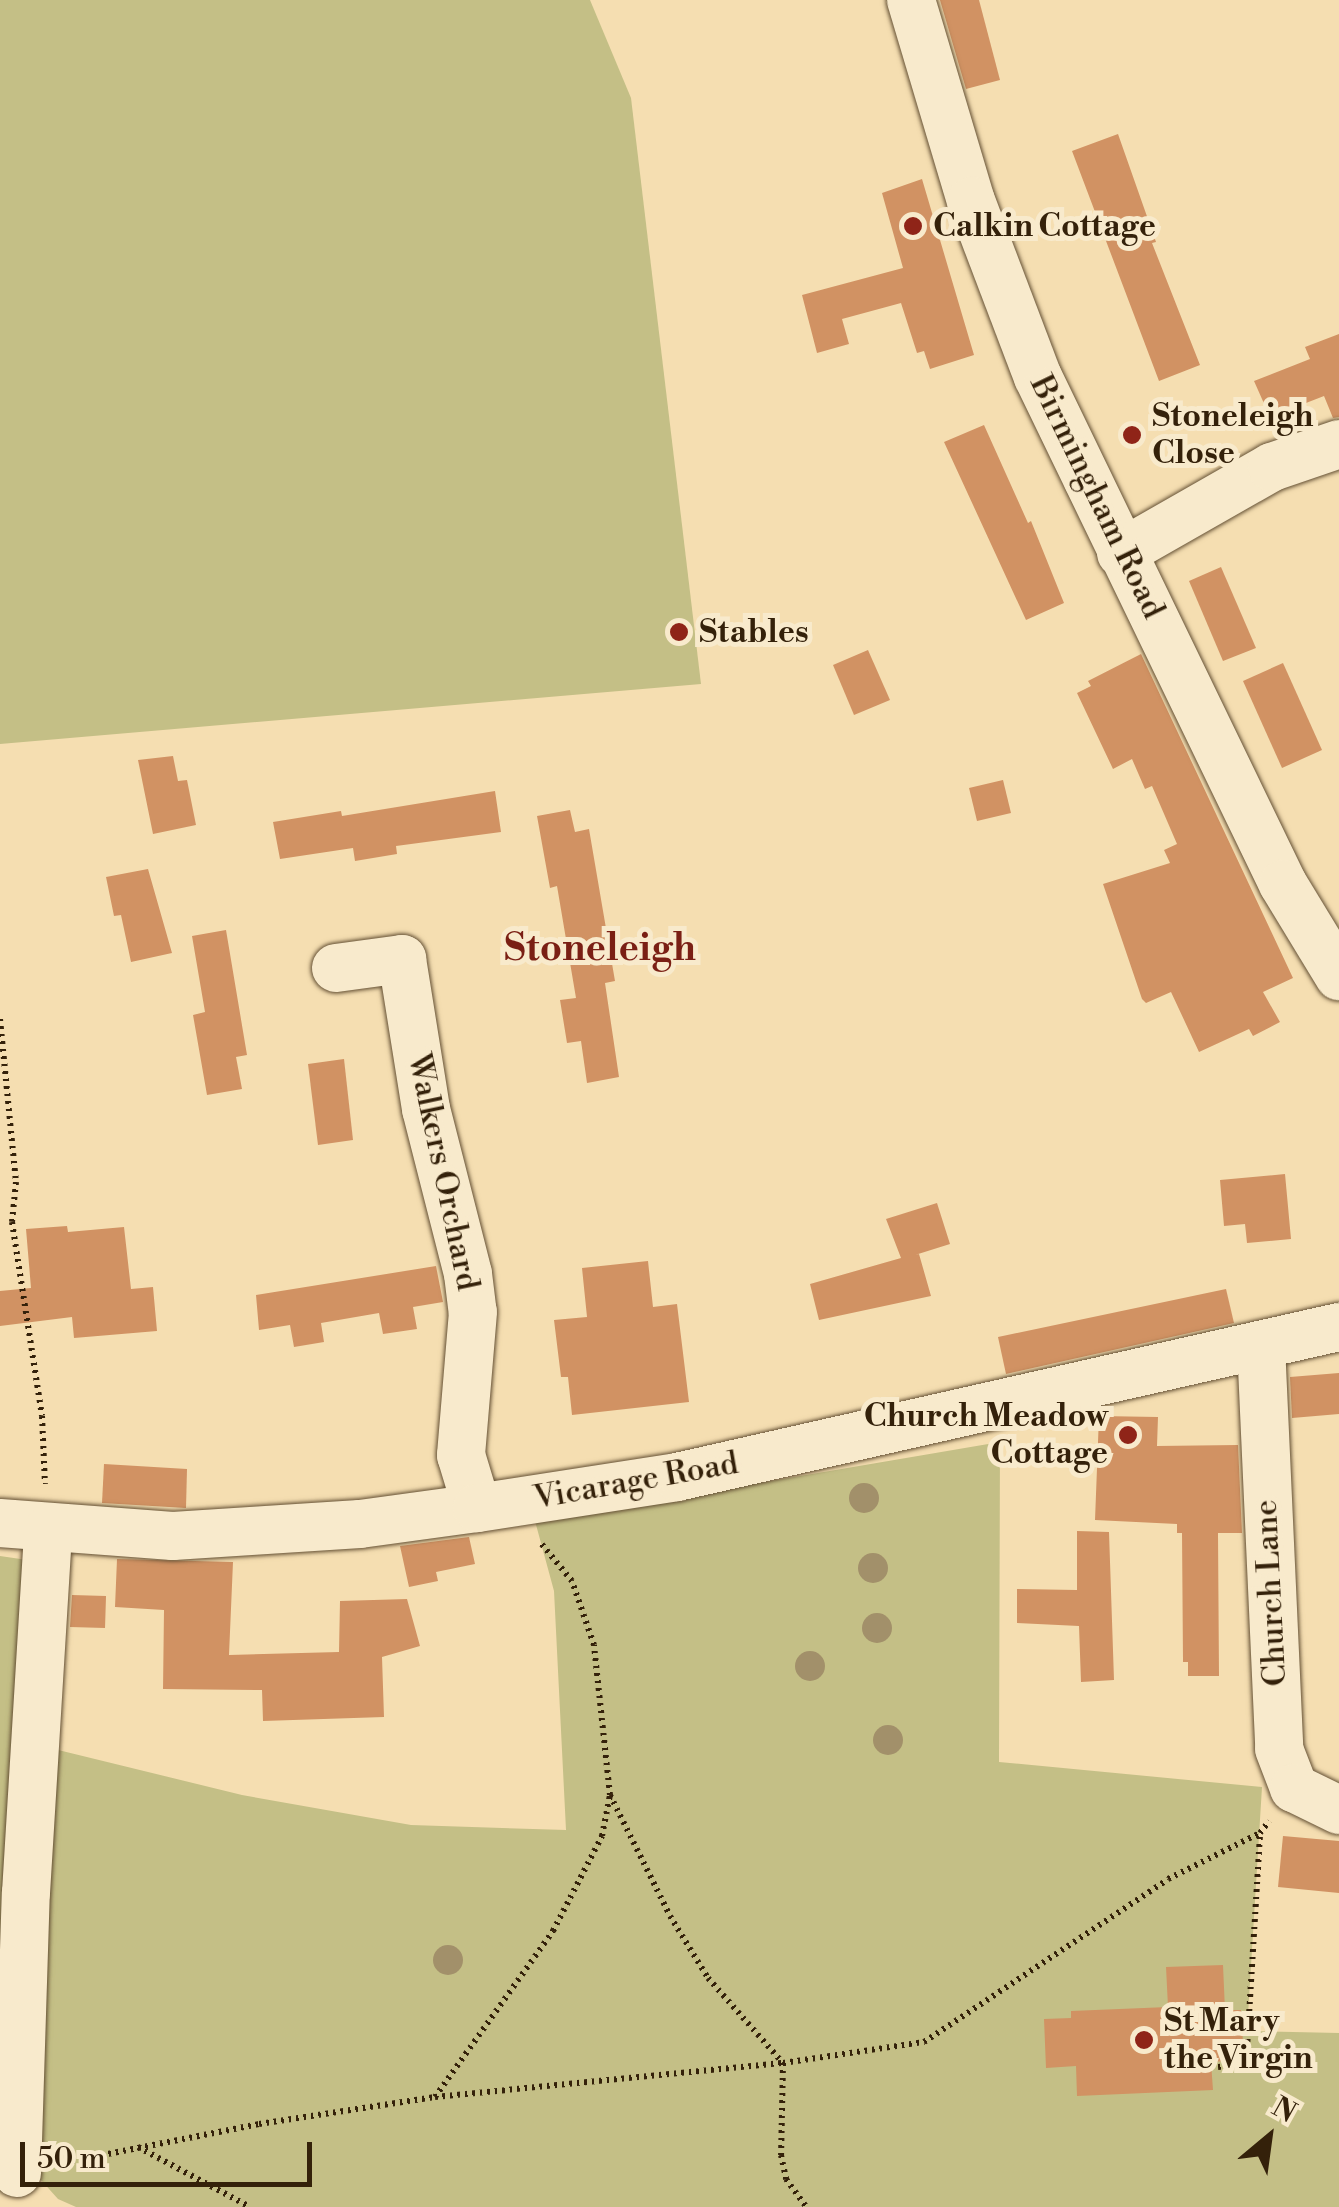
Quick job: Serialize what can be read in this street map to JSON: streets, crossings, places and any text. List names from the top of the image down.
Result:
{
  "streets": {
    "street": [
      "Birmingham Road",
      "Walkers Orchard",
      "Vicarage Road",
      "Church Lane"
    ]
  },
  "crossings": [
    ["Walkers Orchard", "Vicarage Road"],
    ["Vicarage Road", "Church Lane"]
  ],
  "districts": ["Stoneleigh"],
  "places": [
    "Calkin Cottage",
    "Stoneleigh Close",
    "Stables",
    "Church Meadow Cottage",
    "St Mary the Virgin"
  ],
  "scale_bar": "50 m",
  "north": "top right"
}
